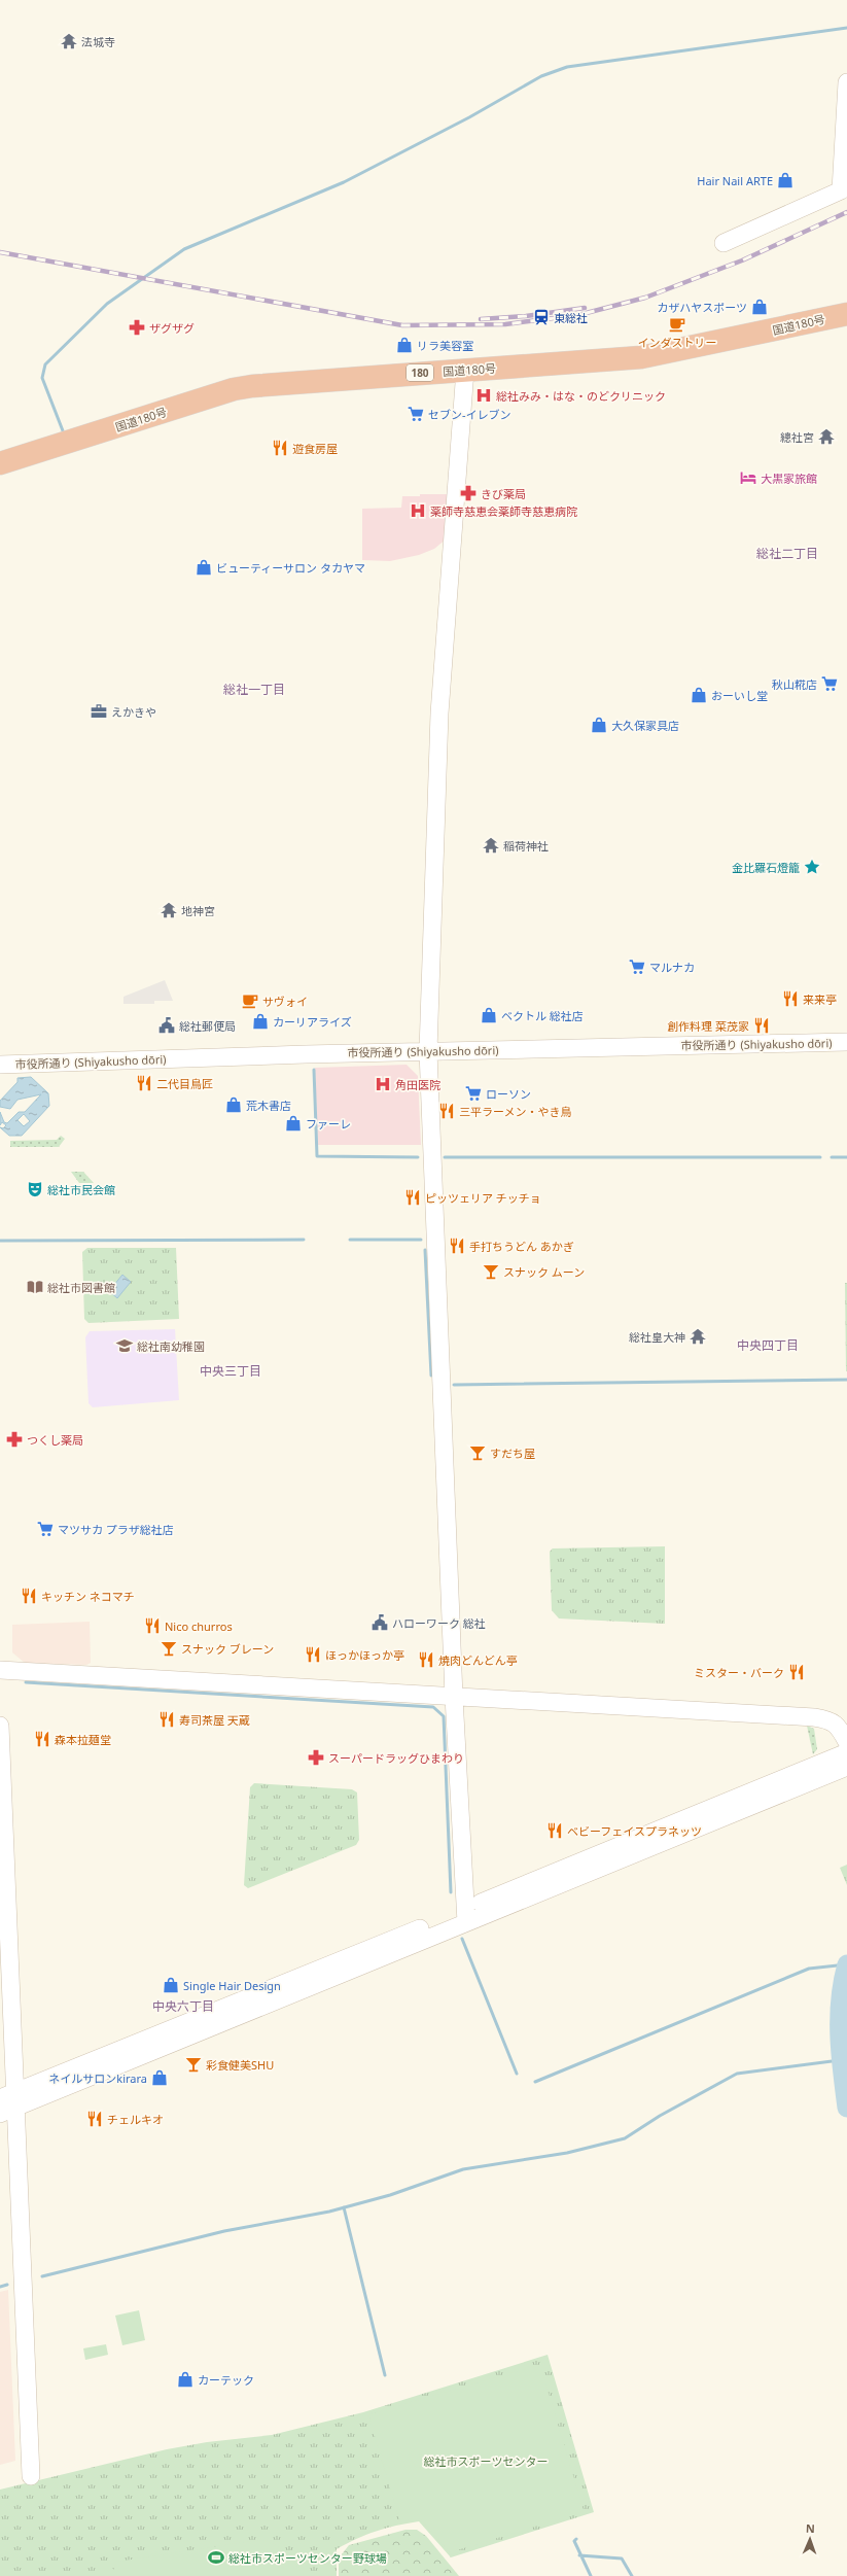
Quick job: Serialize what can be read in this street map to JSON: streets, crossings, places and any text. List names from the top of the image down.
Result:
{
  "streets": {
    "highway": ["国道180号", "180"],
    "street": ["市役所通り (Shiyakusho dōri)"]
  },
  "districts": [
    "総社二丁目",
    "総社一丁目",
    "中央四丁目",
    "中央三丁目",
    "中央六丁目"
  ],
  "parks": ["総社市スポーツセンター"],
  "places": {
    "temple": [
      "法城寺",
      "總社宮",
      "稲荷神社",
      "地神宮",
      "総社皇大神"
    ],
    "shop": [
      "Hair Nail ARTE",
      "カザハヤスポーツ",
      "リラ美容室",
      "ビューティーサロン タカヤマ",
      "おーいし堂",
      "大久保家具店",
      "ベクトル 総社店",
      "カーリアライズ",
      "荒木書店",
      "ファーレ",
      "Single Hair Design",
      "ネイルサロンkirara",
      "カーテック"
    ],
    "station": ["東総社"],
    "cafe": ["インダストリー", "サヴォイ"],
    "pharmacy": [
      "ザグザグ",
      "きび薬局",
      "つくし薬局",
      "スーパードラッグひまわり"
    ],
    "hospital": ["総社みみ・はな・のどクリニック", "薬師寺慈恵会薬師寺慈恵病院", "角田医院"],
    "supermarket": [
      "セブン-イレブン",
      "秋山糀店",
      "マルナカ",
      "ローソン",
      "マツサカ プラザ総社店"
    ],
    "restaurant": [
      "遊食房屋",
      "来来亭",
      "創作料理 菜茂家",
      "二代目鳥匠",
      "三平ラーメン・やき鳥",
      "ピッツェリア チッチョ",
      "手打ちうどん あかぎ",
      "キッチン ネコマチ",
      "Nico churros",
      "ほっかほっか亭",
      "焼肉どんどん亭",
      "ミスター・バーク",
      "寿司茶屋 天蔵",
      "森本拉麺堂",
      "ベビーフェイスプラネッツ",
      "チェルキオ"
    ],
    "hotel": ["大黒家旅館"],
    "office": ["えかきや"],
    "place": ["金比羅石燈籠"],
    "public building": ["総社郵便局", "ハローワーク 総社"],
    "theatre": ["総社市民会館"],
    "bar": [
      "スナック ムーン",
      "すだち屋",
      "スナック ブレーン",
      "彩食健美SHU"
    ],
    "library": ["総社市図書館"],
    "school or university": ["総社南幼稚園"],
    "sports": ["総社市スポーツセンター野球場"]
  },
  "north": "top"
}
